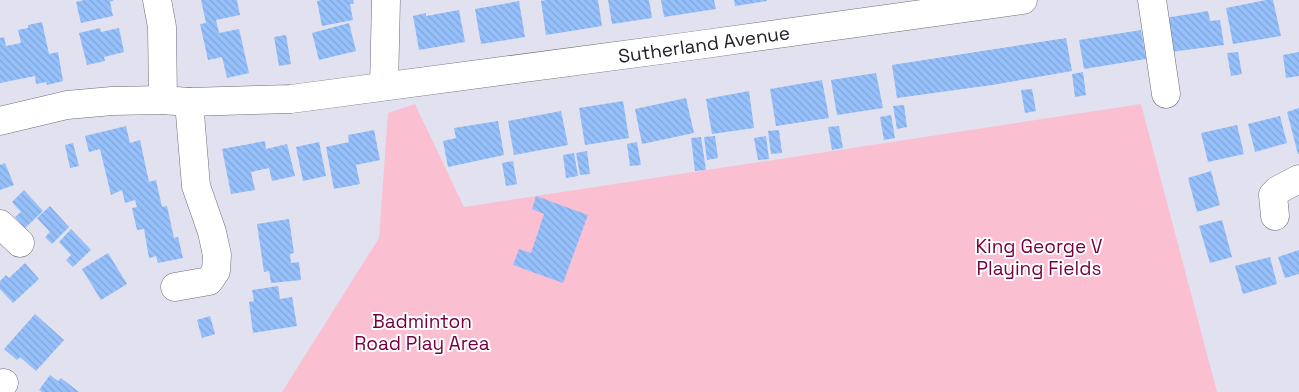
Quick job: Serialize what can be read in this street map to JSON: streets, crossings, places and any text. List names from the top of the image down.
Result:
{
  "streets": {
    "street": ["Sutherland Avenue"]
  },
  "parks": ["King George V Playing Fields", "Badminton Road Play Area"]
}
